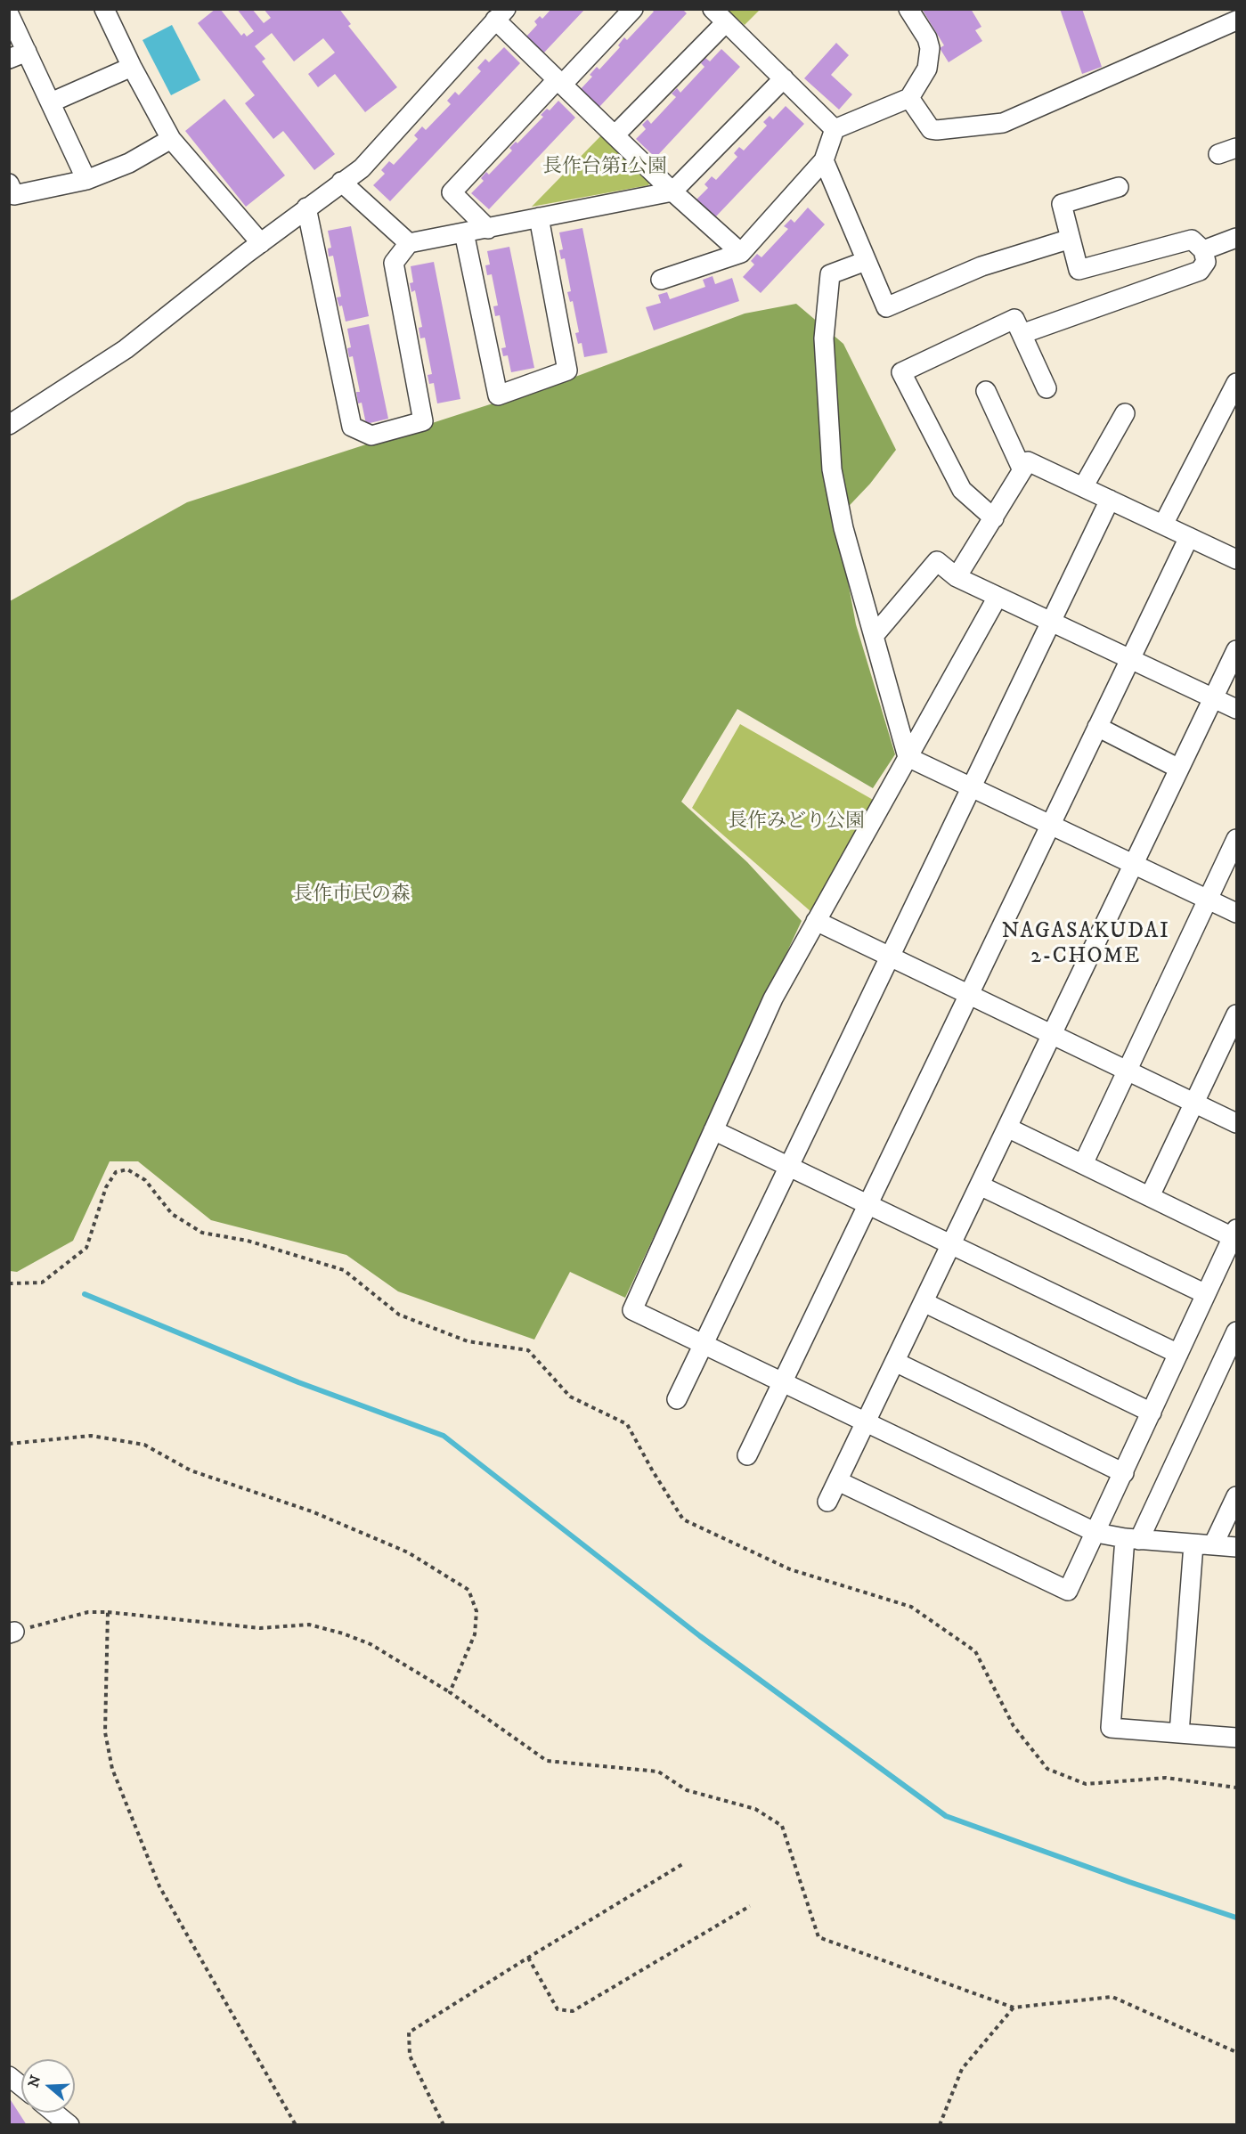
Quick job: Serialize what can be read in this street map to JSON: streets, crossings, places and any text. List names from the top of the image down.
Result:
{
  "districts": ["NAGASAKUDAI 2-CHOME"],
  "parks": ["長作台第1公園", "長作みどり公園", "長作市民の森"],
  "north": "left"
}
